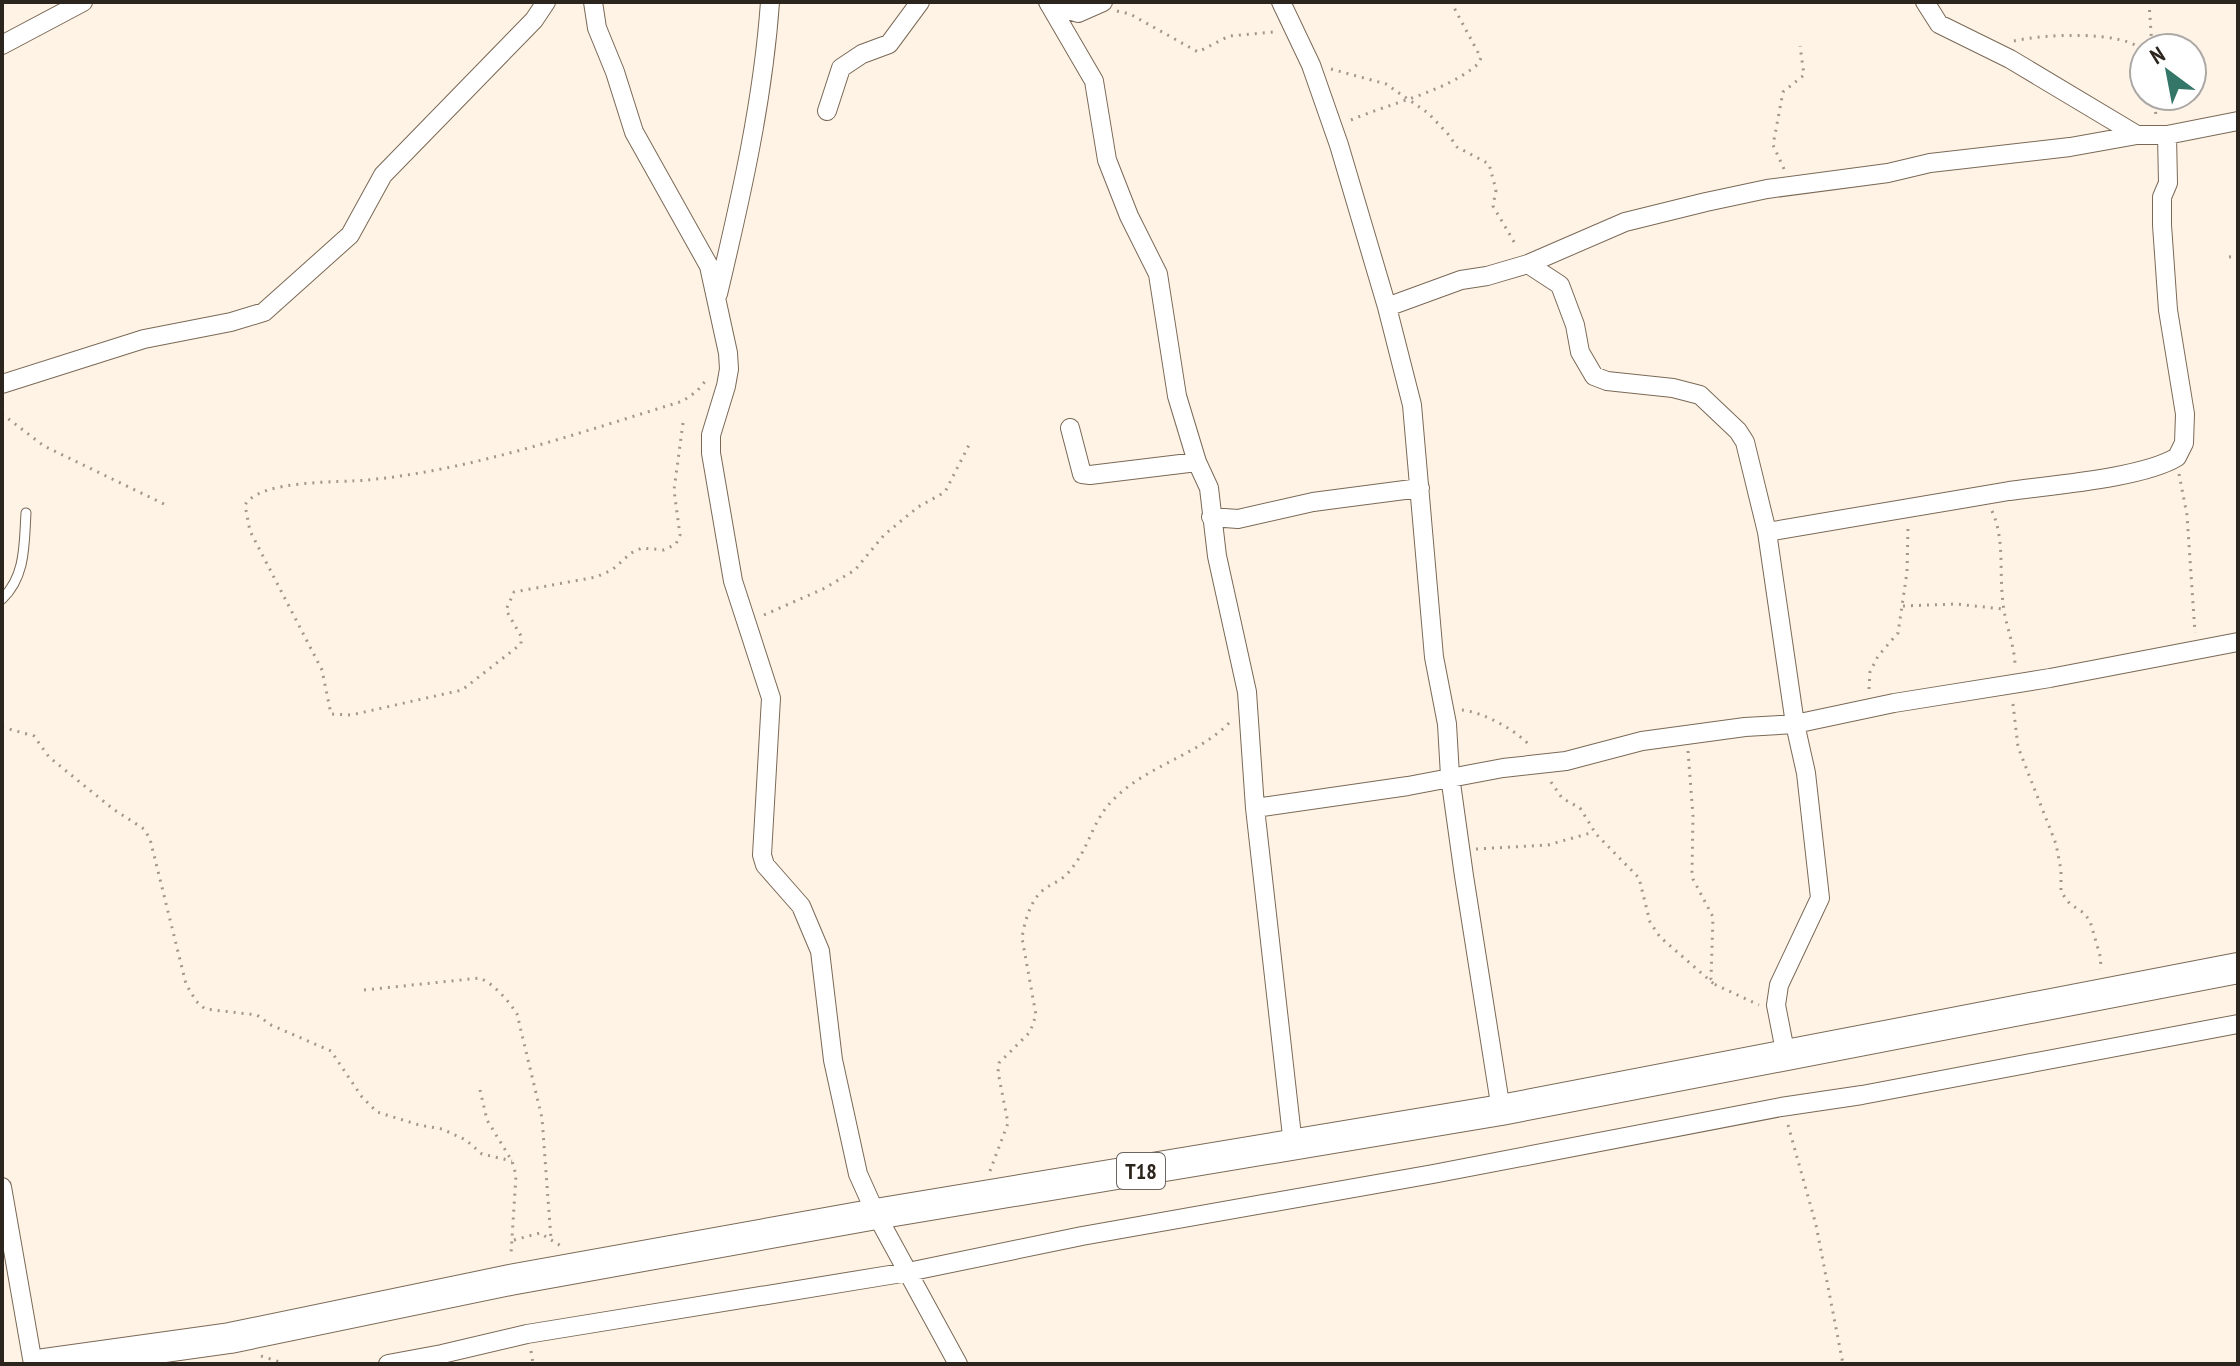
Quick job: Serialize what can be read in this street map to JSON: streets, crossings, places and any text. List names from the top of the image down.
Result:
{
  "streets": {
    "highway": ["T18"]
  },
  "north": "top left"
}
